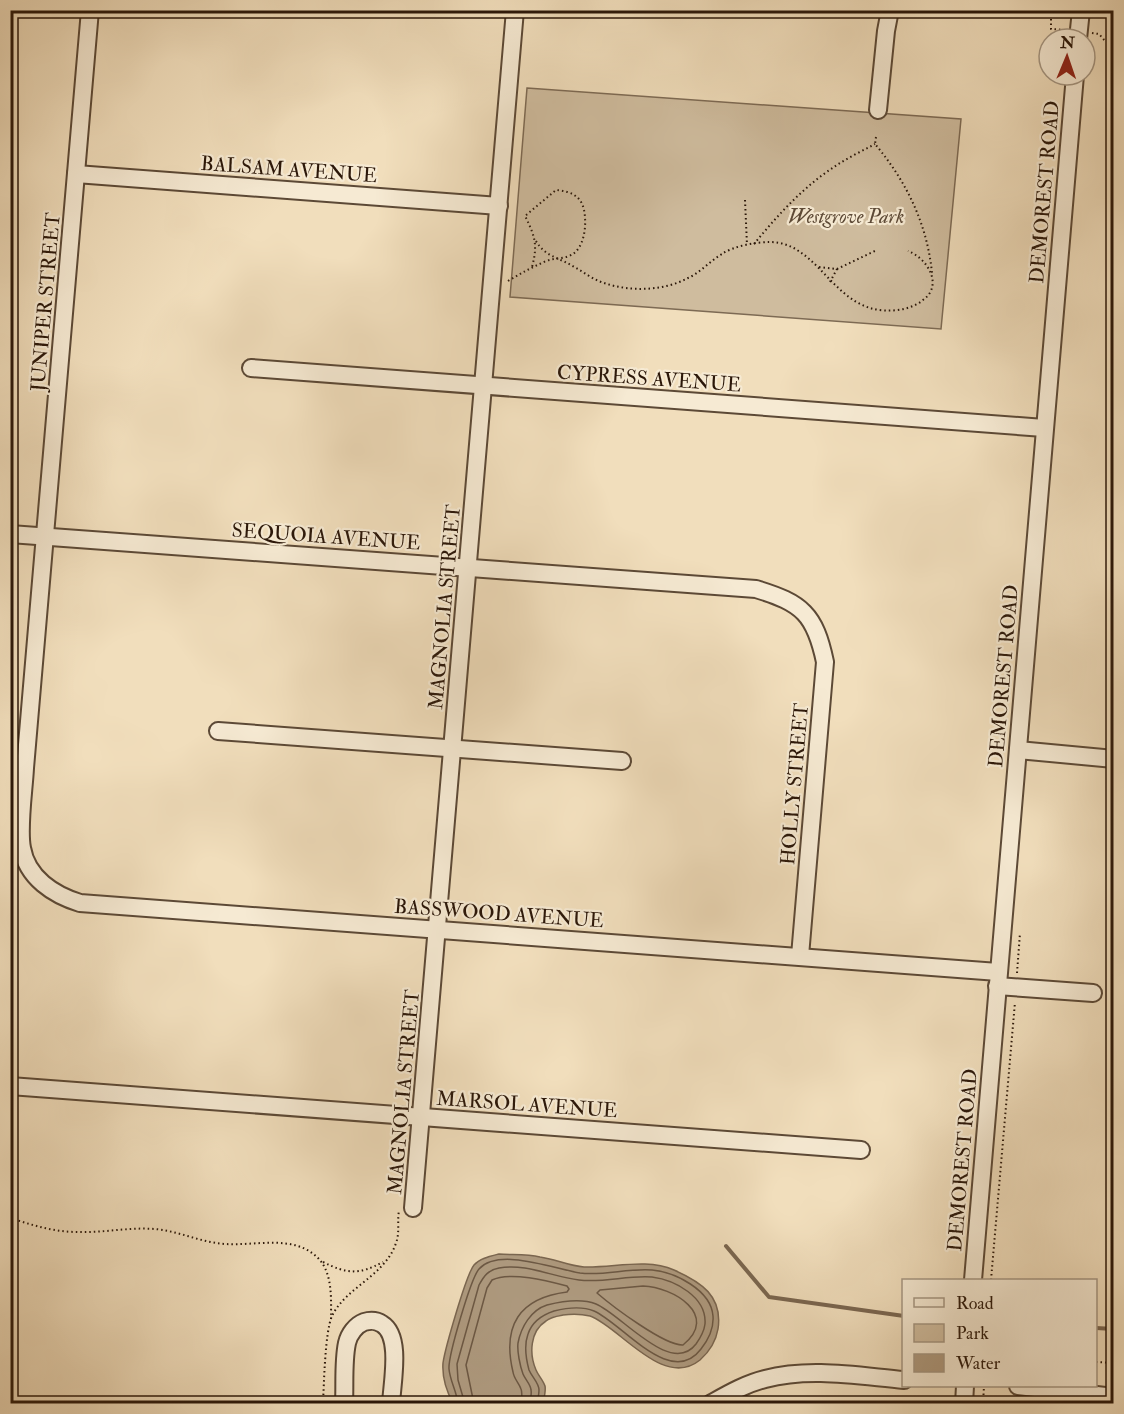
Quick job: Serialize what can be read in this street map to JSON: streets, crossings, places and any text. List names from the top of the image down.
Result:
{
  "streets": {
    "street": [
      "BALSAM AVENUE",
      "DEMOREST ROAD",
      "JUNIPER STREET",
      "CYPRESS AVENUE",
      "SEQUOIA AVENUE",
      "MAGNOLIA STREET",
      "HOLLY STREET",
      "BASSWOOD AVENUE",
      "MARSOL AVENUE"
    ]
  },
  "crossings": [
    ["BALSAM AVENUE", "JUNIPER STREET"],
    ["BALSAM AVENUE", "MAGNOLIA STREET"],
    ["DEMOREST ROAD", "CYPRESS AVENUE"],
    ["DEMOREST ROAD", "BASSWOOD AVENUE"],
    ["JUNIPER STREET", "SEQUOIA AVENUE"],
    ["JUNIPER STREET", "BASSWOOD AVENUE"],
    ["CYPRESS AVENUE", "MAGNOLIA STREET"],
    ["SEQUOIA AVENUE", "MAGNOLIA STREET"],
    ["SEQUOIA AVENUE", "HOLLY STREET"],
    ["MAGNOLIA STREET", "BASSWOOD AVENUE"],
    ["MAGNOLIA STREET", "MARSOL AVENUE"],
    ["HOLLY STREET", "BASSWOOD AVENUE"]
  ],
  "parks": ["Westgrove Park"],
  "legend": ["Road", "Park", "Water"],
  "north": "top"
}
